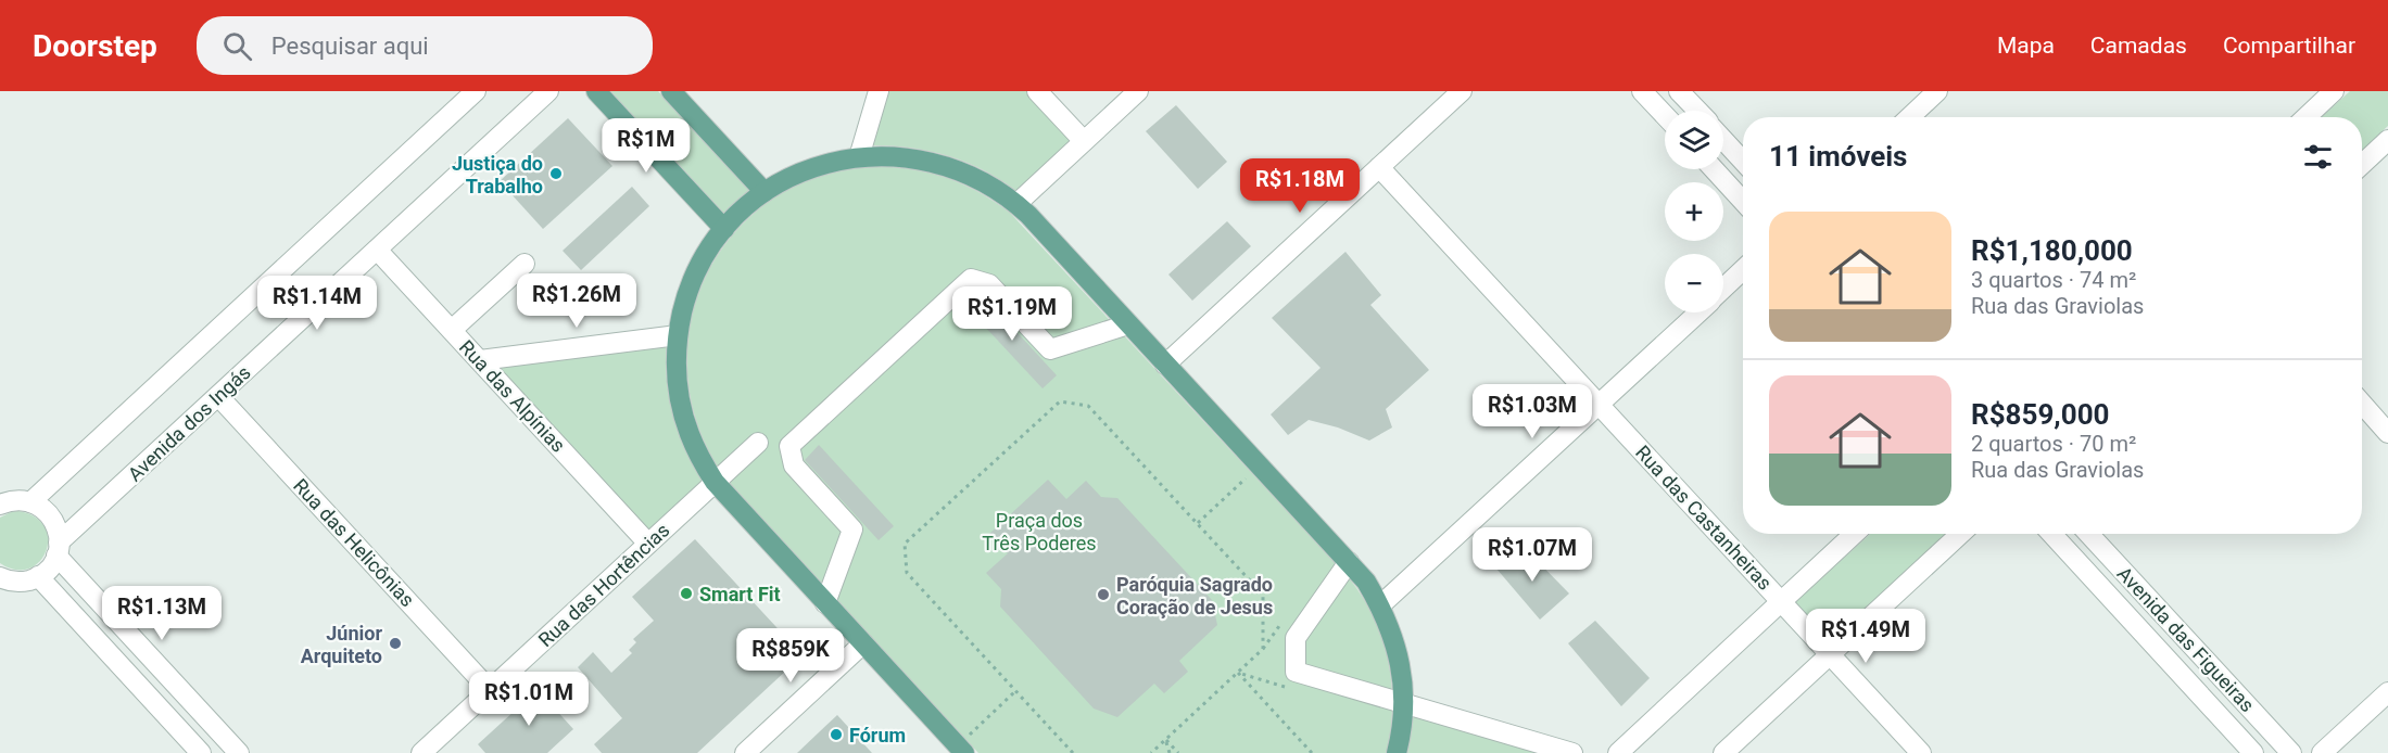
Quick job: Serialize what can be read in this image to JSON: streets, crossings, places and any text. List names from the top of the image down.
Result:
{
  "streets": {
    "street": [
      "Rua das Alpínias",
      "Avenida dos Ingás",
      "Rua das Castanheiras",
      "Rua das Helicônias",
      "Rua das Hortências",
      "Avenida das Figueiras"
    ]
  },
  "crossings": [
    ["Rua das Alpínias", "Avenida dos Ingás"],
    ["Rua das Alpínias", "Rua das Hortências"],
    ["Avenida dos Ingás", "Rua das Helicônias"],
    ["Rua das Helicônias", "Rua das Hortências"]
  ],
  "parks": ["Praça dos Três Poderes"],
  "places": [
    "Justiça do Trabalho",
    "Smart Fit",
    "Paróquia Sagrado Coração de Jesus",
    "Júnior Arquiteto",
    "Fórum"
  ],
  "page": {
    "header": "Doorstep",
    "search": "Pesquisar aqui",
    "nav": ["Mapa", "Camadas", "Compartilhar"],
    "map_buttons": ["+", "−"],
    "heading": "11 imóveis",
    "price": [
      "R$1M",
      "R$1.18M",
      "R$1.26M",
      "R$1.14M",
      "R$1.19M",
      "R$1.03M",
      "R$1.07M",
      "R$1.13M",
      "R$1.49M",
      "R$859K",
      "R$1.01M"
    ],
    "list": [
      {
        "name": "R$1,180,000",
        "note": "3 quartos · 74 m² · Rua das Graviolas"
      },
      {
        "name": "R$859,000",
        "note": "2 quartos · 70 m² · Rua das Graviolas"
      }
    ]
  }
}
